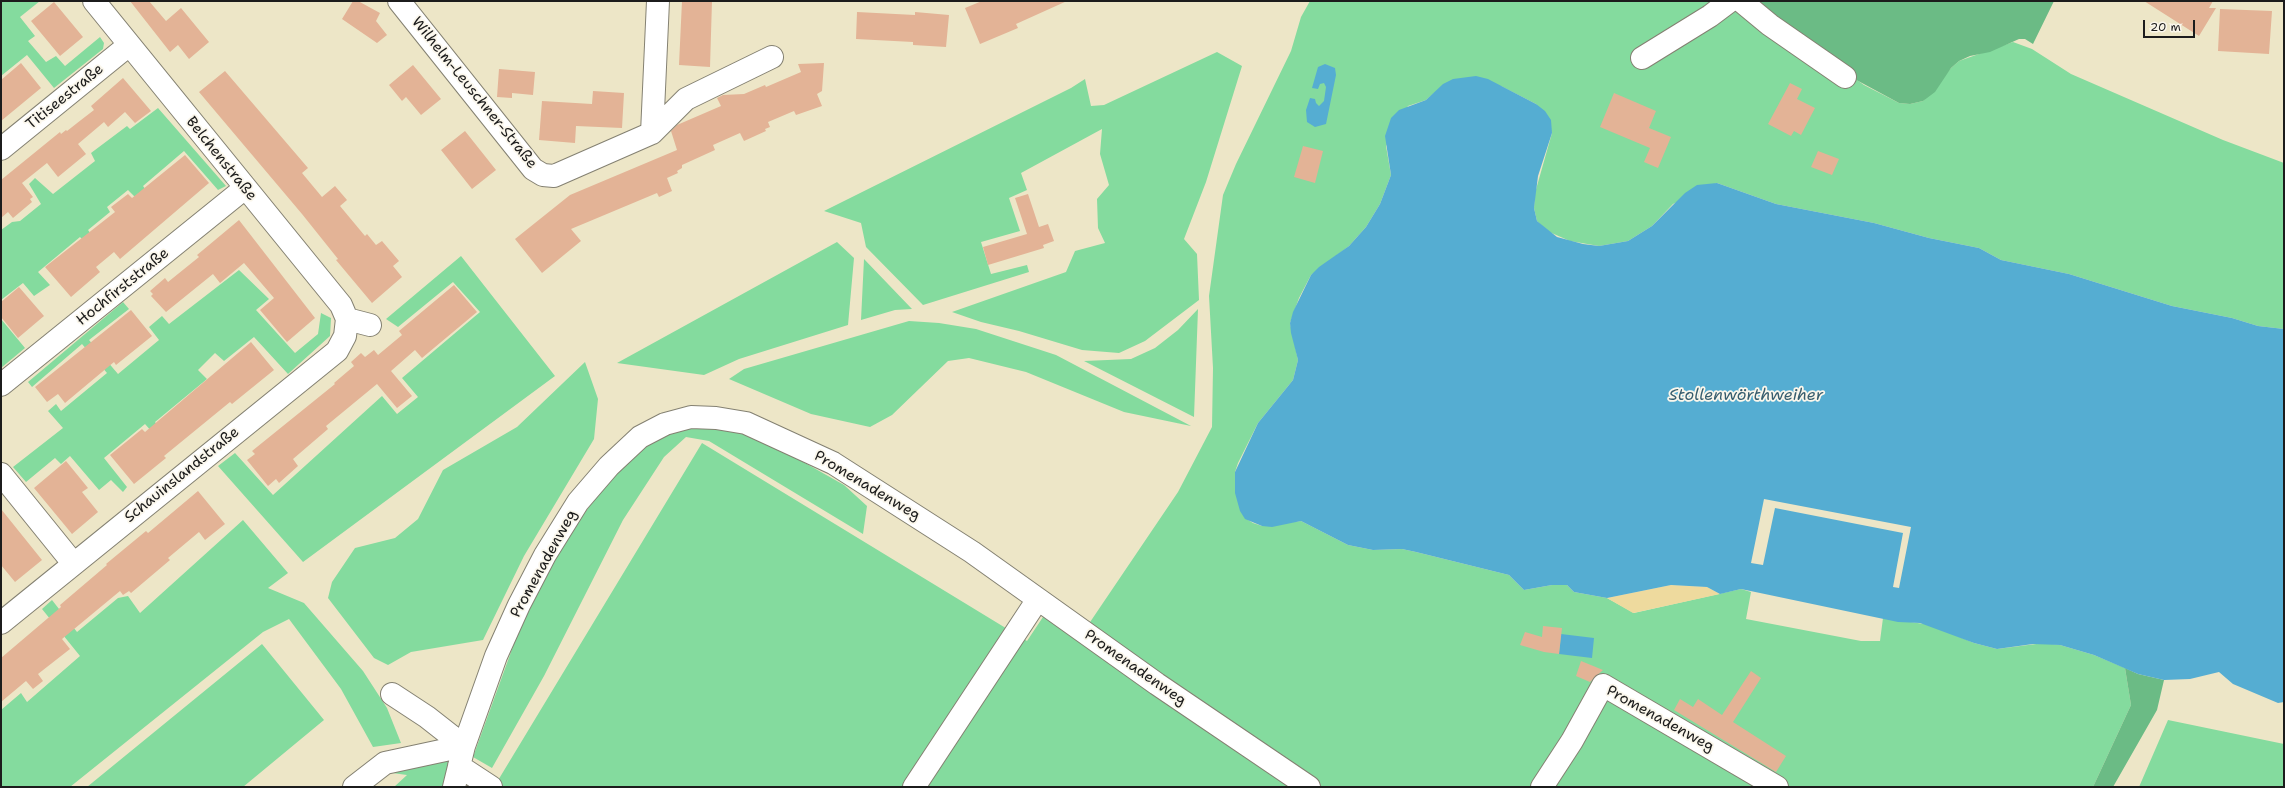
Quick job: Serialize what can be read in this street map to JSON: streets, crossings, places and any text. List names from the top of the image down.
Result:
{
  "streets": {
    "street": [
      "Wilhelm-Leuschner-Straße",
      "Titiseestraße",
      "Belchenstraße",
      "Hochfirststraße",
      "Schauinslandstraße",
      "Promenadenweg"
    ]
  },
  "crossings": [
    ["Titiseestraße", "Belchenstraße"],
    ["Belchenstraße", "Hochfirststraße"],
    ["Belchenstraße", "Schauinslandstraße"]
  ],
  "water": ["Stollenwörthweiher"],
  "scale_bar": "20 m"
}
